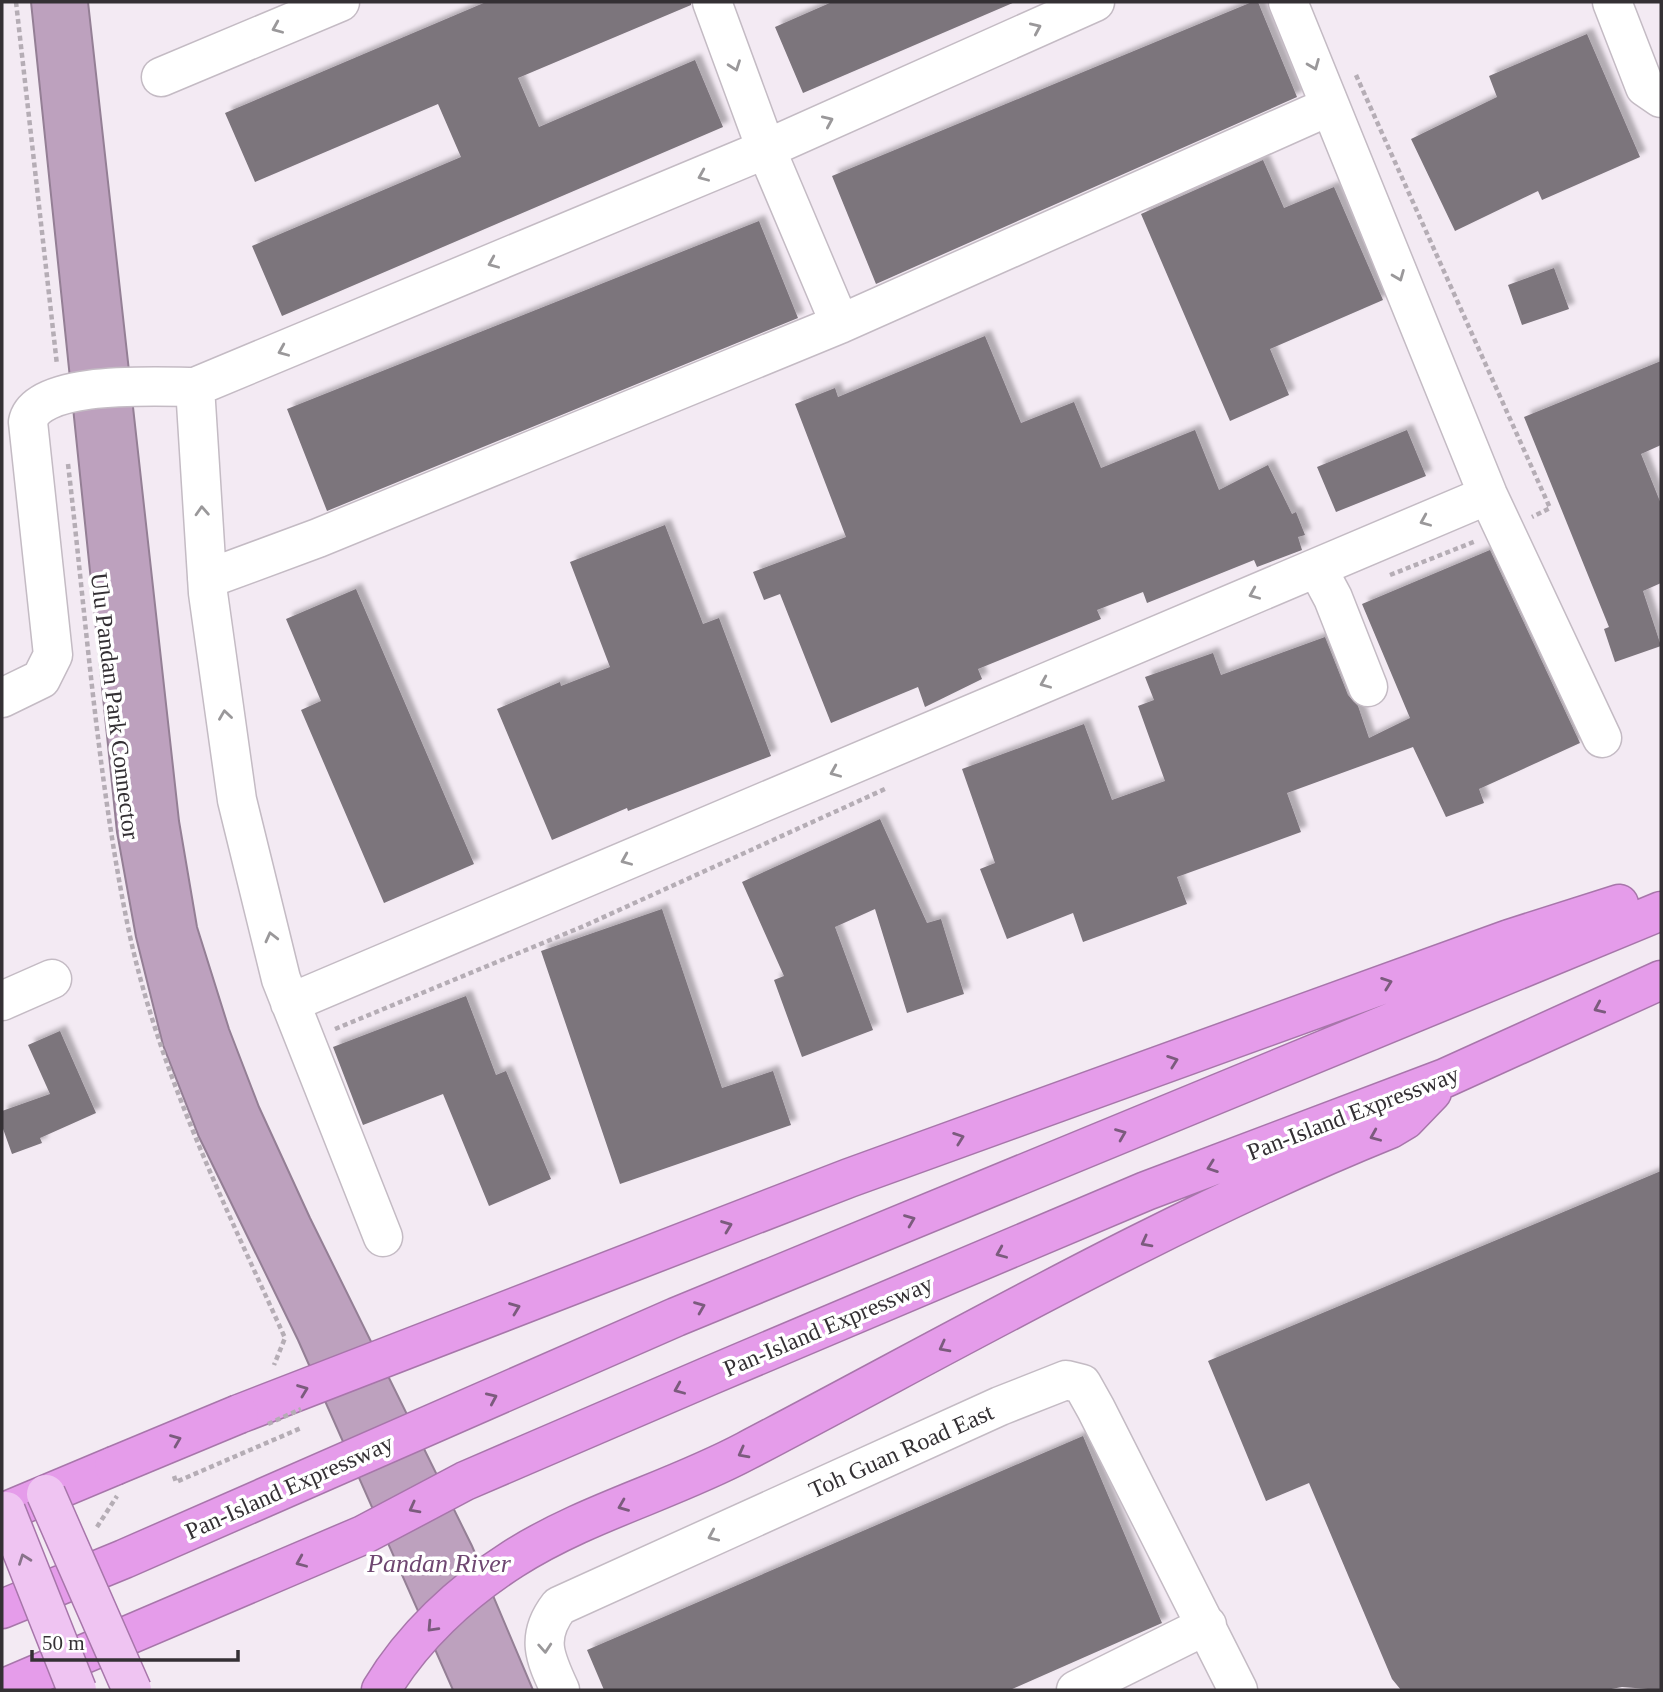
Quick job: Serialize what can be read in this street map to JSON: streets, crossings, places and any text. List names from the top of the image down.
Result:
{
  "streets": {
    "highway": ["Pan-Island Expressway"],
    "street": ["Toh Guan Road East"],
    "path": ["Ulu Pandan Park Connector"]
  },
  "water": ["Pandan River"],
  "scale_bar": "50 m"
}
